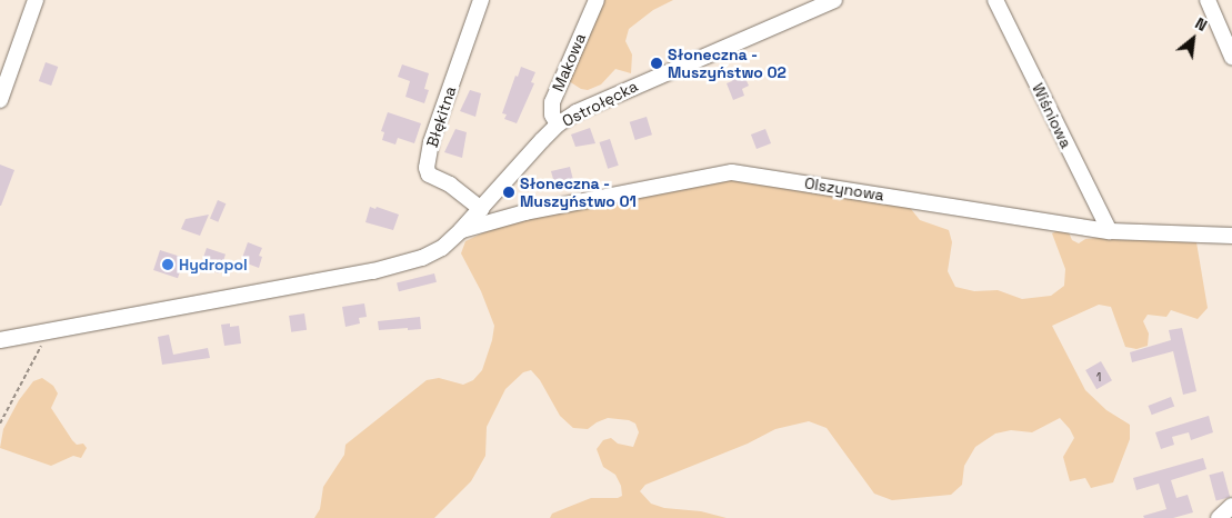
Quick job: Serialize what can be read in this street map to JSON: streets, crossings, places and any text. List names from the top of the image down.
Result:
{
  "streets": {
    "street": [
      "Makowa",
      "Ostrołęcka",
      "Wiśniowa",
      "Błękitna",
      "Olszynowa"
    ]
  },
  "crossings": [
    ["Makowa", "Ostrołęcka"],
    ["Ostrołęcka", "Błękitna"],
    ["Ostrołęcka", "Olszynowa"],
    ["Wiśniowa", "Olszynowa"]
  ],
  "places": ["Słoneczna - Muszyństwo 02", "Słoneczna - Muszyństwo 01", "Hydropol"],
  "house_numbers": ["1"],
  "north": "top right"
}
